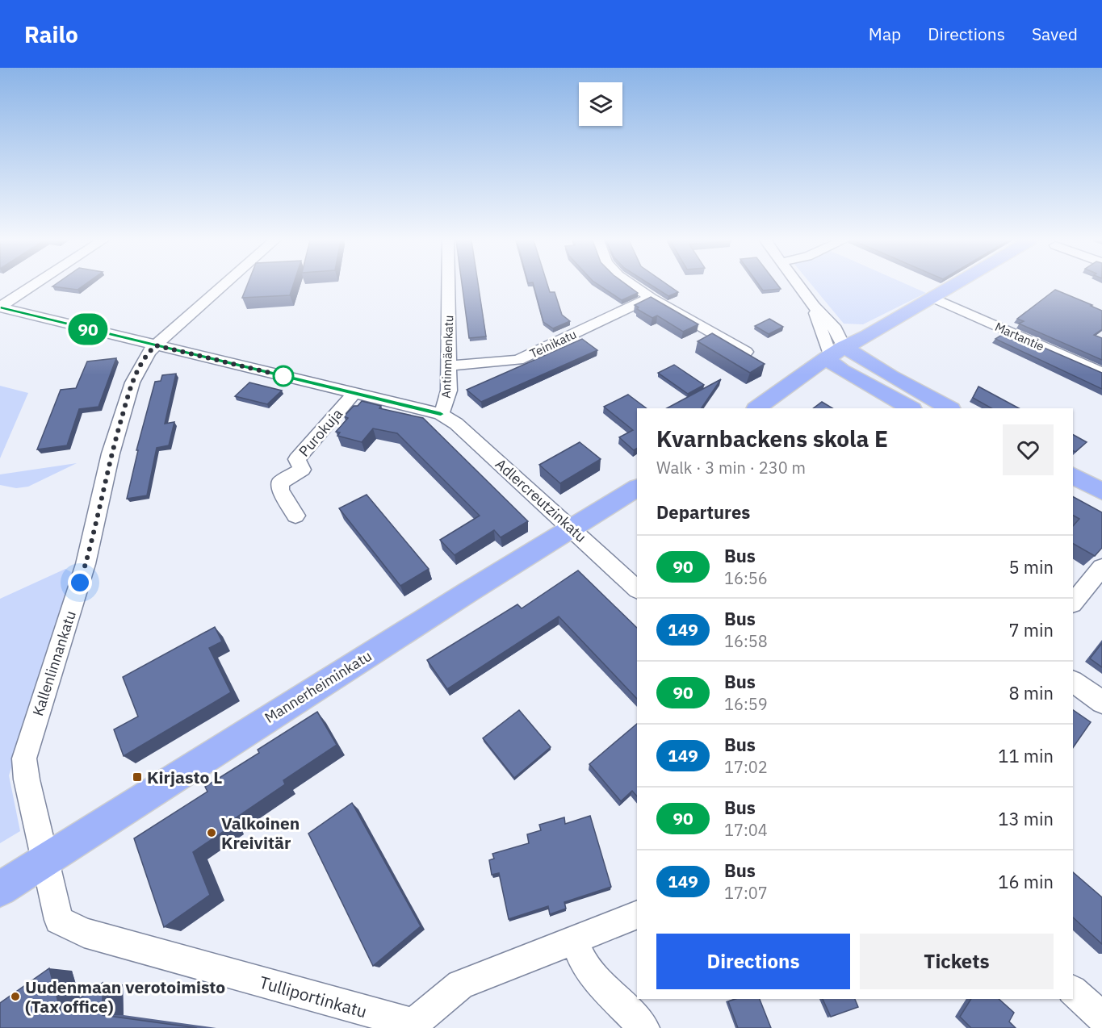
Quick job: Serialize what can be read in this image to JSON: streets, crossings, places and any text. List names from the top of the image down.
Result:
{
  "streets": {
    "main road": ["Mannerheiminkatu"],
    "street": [
      "Martantie",
      "Teinikatu",
      "Antinmäenkatu",
      "Purokuja",
      "Adlercreutzinkatu",
      "Kallenlinnankatu",
      "Tulliportinkatu"
    ]
  },
  "crossings": [
    ["Teinikatu", "Antinmäenkatu"],
    ["Antinmäenkatu", "Adlercreutzinkatu"],
    ["Adlercreutzinkatu", "Mannerheiminkatu"],
    ["Kallenlinnankatu", "Mannerheiminkatu"],
    ["Kallenlinnankatu", "Tulliportinkatu"],
    ["Mannerheiminkatu", "Tulliportinkatu"]
  ],
  "places": {
    "transit": ["Kirjasto L"],
    "other": ["Valkoinen Kreivitär", "Uudenmaan verotoimisto (Tax office)"]
  },
  "lines": ["bus line 90"],
  "page": {
    "header": "Railo",
    "nav": ["Map", "Directions", "Saved"],
    "on_map": "90",
    "heading": [
      ["Kvarnbackens skola E", "Walk · 3 min · 230 m"],
      "Departures"
    ],
    "list": [
      {
        "mark": "90",
        "name": "Bus",
        "note": "16:56",
        "value": "5 min"
      },
      {
        "mark": "149",
        "name": "Bus",
        "note": "16:58",
        "value": "7 min"
      },
      {
        "mark": "90",
        "name": "Bus",
        "note": "16:59",
        "value": "8 min"
      },
      {
        "mark": "149",
        "name": "Bus",
        "note": "17:02",
        "value": "11 min"
      },
      {
        "mark": "90",
        "name": "Bus",
        "note": "17:04",
        "value": "13 min"
      },
      {
        "mark": "149",
        "name": "Bus",
        "note": "17:07",
        "value": "16 min"
      }
    ],
    "buttons": ["Directions", "Tickets"]
  }
}
